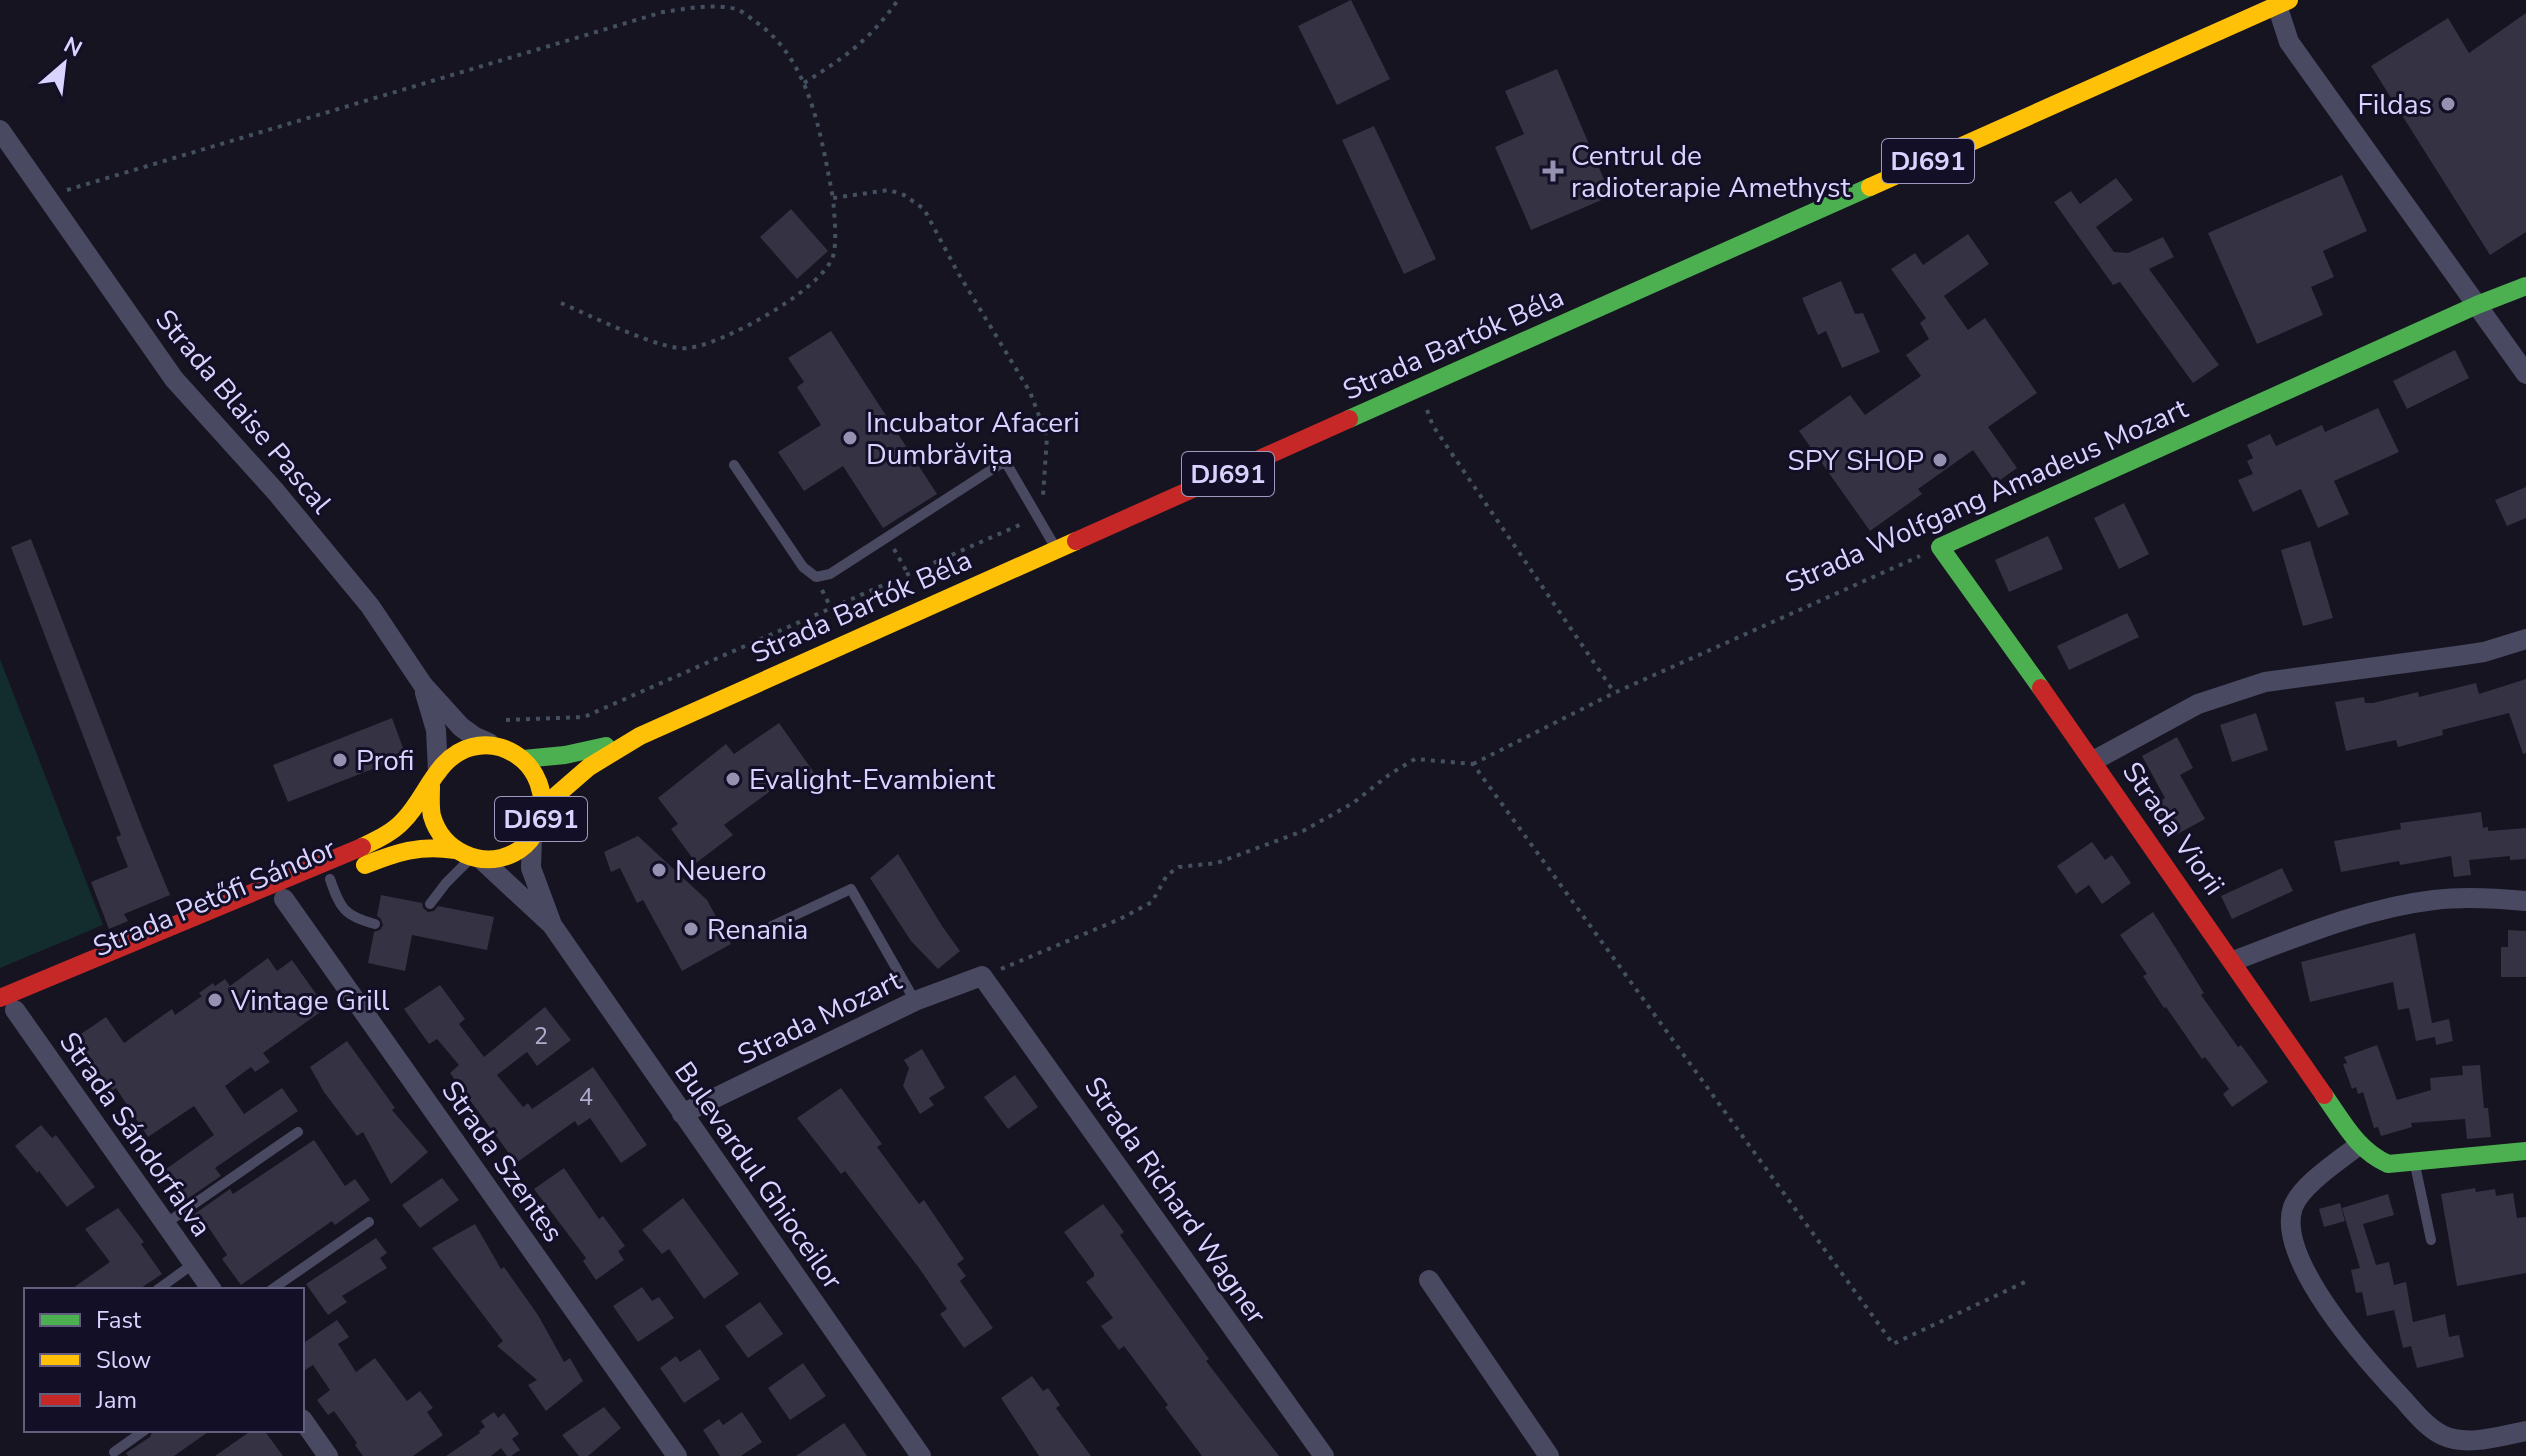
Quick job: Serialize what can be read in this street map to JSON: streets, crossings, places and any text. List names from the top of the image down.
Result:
{
  "streets": {
    "main road": [
      "DJ691",
      "Strada Bartók Béla",
      "Strada Wolfgang Amadeus Mozart",
      "Strada Viorii",
      "Strada Petőfi Sándor"
    ],
    "street": [
      "Strada Blaise Pascal",
      "Strada Mozart",
      "Strada Sándorfalva",
      "Strada Szentes",
      "Bulevardul Ghioceilor",
      "Strada Richard Wagner"
    ]
  },
  "crossings": [
    ["DJ691", "Strada Bartók Béla"],
    ["DJ691", "Strada Blaise Pascal"],
    ["DJ691", "Strada Petőfi Sándor"],
    ["DJ691", "Bulevardul Ghioceilor"],
    ["Strada Bartók Béla", "Strada Blaise Pascal"],
    ["Strada Bartók Béla", "Strada Petőfi Sándor"],
    ["Strada Bartók Béla", "Bulevardul Ghioceilor"],
    ["Strada Blaise Pascal", "Strada Petőfi Sándor"],
    ["Strada Blaise Pascal", "Bulevardul Ghioceilor"],
    ["Strada Wolfgang Amadeus Mozart", "Strada Viorii"],
    ["Strada Petőfi Sándor", "Strada Sándorfalva"],
    ["Strada Petőfi Sándor", "Strada Szentes"],
    ["Strada Petőfi Sándor", "Bulevardul Ghioceilor"],
    ["Strada Mozart", "Bulevardul Ghioceilor"],
    ["Strada Mozart", "Strada Richard Wagner"]
  ],
  "places": {
    "other": [
      "Fildas",
      "Incubator Afaceri Dumbrăvița",
      "SPY SHOP",
      "Profi",
      "Evalight-Evambient",
      "Neuero",
      "Renania",
      "Vintage Grill"
    ],
    "health": ["Centrul de radioterapie Amethyst"]
  },
  "house_numbers": ["2", "4"],
  "legend": ["Fast", "Slow", "Jam"],
  "north": "top right"
}
